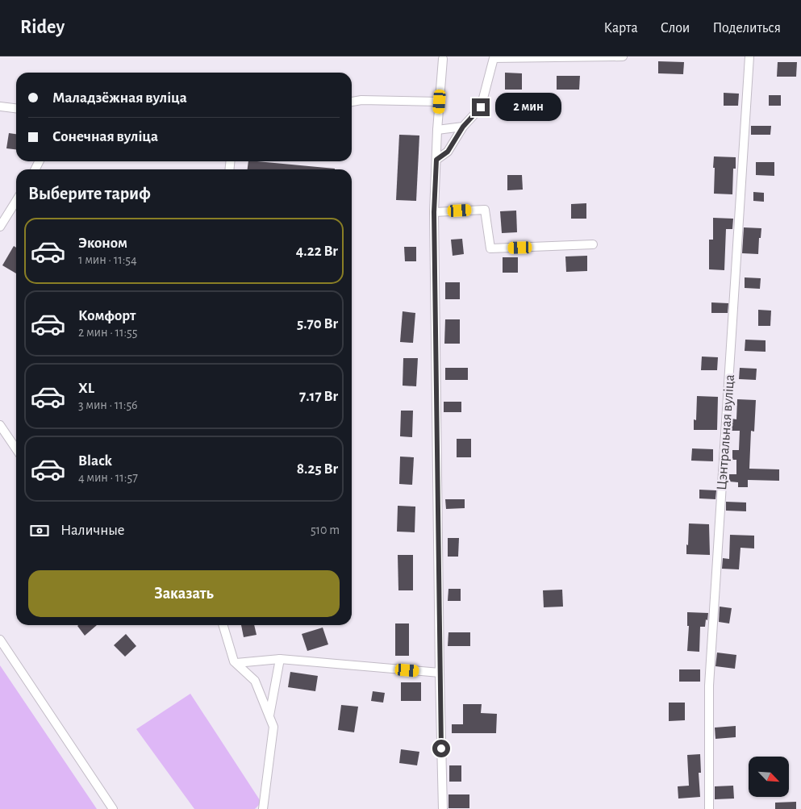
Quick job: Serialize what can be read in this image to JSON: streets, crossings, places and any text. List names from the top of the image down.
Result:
{
  "streets": {
    "street": ["Цэнтральная вуліца"]
  },
  "north": "bottom right",
  "page": {
    "header": "Ridey",
    "nav": ["Карта", "Слои", "Поделиться"],
    "banner": ["Маладзёжная вуліца", "Сонечная вуліца"],
    "bubble": "2 мин",
    "heading": "Выберите тариф",
    "list": [
      {
        "name": "Эконом",
        "note": "1 мин · 11:54",
        "value": "4.22 Br"
      },
      {
        "name": "Комфорт",
        "note": "2 мин · 11:55",
        "value": "5.70 Br"
      },
      {
        "name": "XL",
        "note": "3 мин · 11:56",
        "value": "7.17 Br"
      },
      {
        "name": "Black",
        "note": "4 мин · 11:57",
        "value": "8.25 Br"
      }
    ],
    "pay": ["Наличные", "510 m"],
    "buttons": "Заказать"
  }
}
